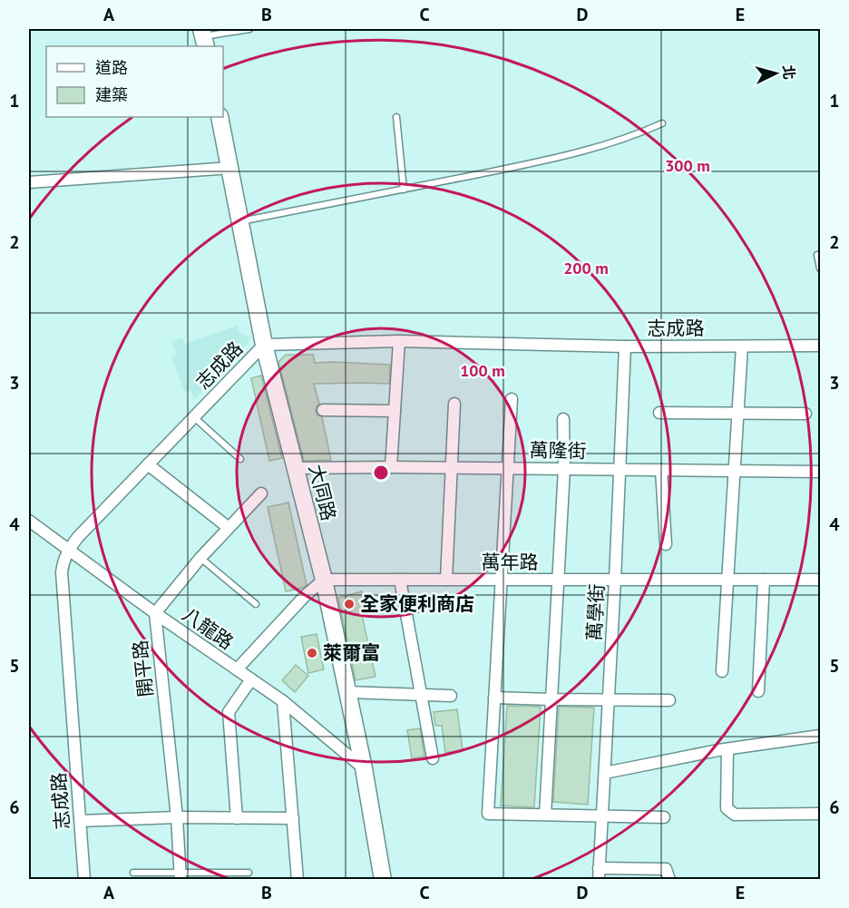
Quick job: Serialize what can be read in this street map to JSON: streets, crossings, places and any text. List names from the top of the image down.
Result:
{
  "streets": {
    "main road": ["大同路"],
    "street": [
      "志成路",
      "萬隆街",
      "萬年路",
      "萬學街",
      "八龍路",
      "開平路"
    ]
  },
  "crossings": [
    ["志成路", "大同路"],
    ["志成路", "萬學街"],
    ["志成路", "八龍路"],
    ["萬隆街", "大同路"],
    ["萬隆街", "萬學街"],
    ["大同路", "萬年路"],
    ["大同路", "八龍路"],
    ["萬年路", "萬學街"],
    ["八龍路", "開平路"]
  ],
  "places": ["全家便利商店", "萊爾富"],
  "legend": ["道路", "建築"],
  "north": "right",
  "grid": {
    "columns": [
      "A",
      "B",
      "C",
      "D",
      "E"
    ],
    "rows": [
      "1",
      "2",
      "3",
      "4",
      "5",
      "6"
    ]
  },
  "rings": ["300 m", "200 m", "100 m"]
}
